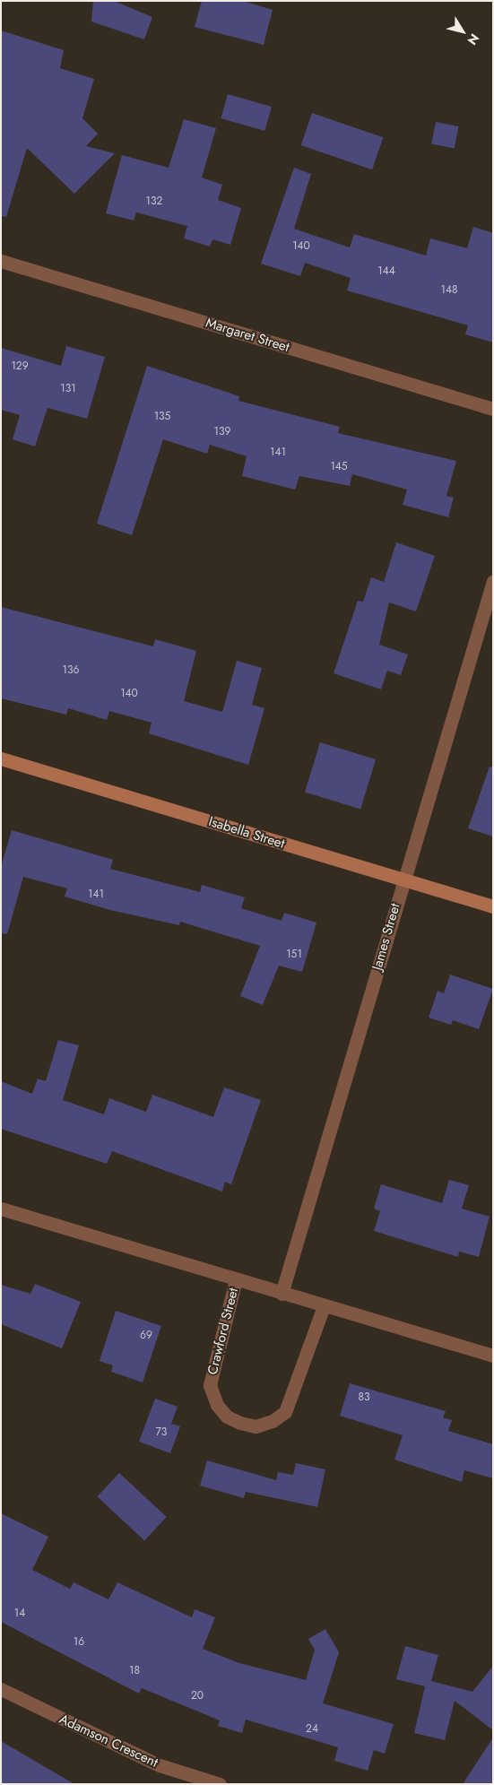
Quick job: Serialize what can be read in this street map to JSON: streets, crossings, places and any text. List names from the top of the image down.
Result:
{
  "streets": {
    "street": [
      "Margaret Street",
      "Isabella Street",
      "James Street",
      "Crawford Street",
      "Adamson Crescent"
    ]
  },
  "crossings": [
    ["Isabella Street", "James Street"],
    ["James Street", "Crawford Street"]
  ],
  "house_numbers": [
    "132",
    "140",
    "144",
    "148",
    "129",
    "131",
    "135",
    "139",
    "141",
    "145",
    "136",
    "140",
    "141",
    "151",
    "69",
    "83",
    "73",
    "14",
    "16",
    "18",
    "20",
    "24"
  ],
  "north": "bottom right"
}
